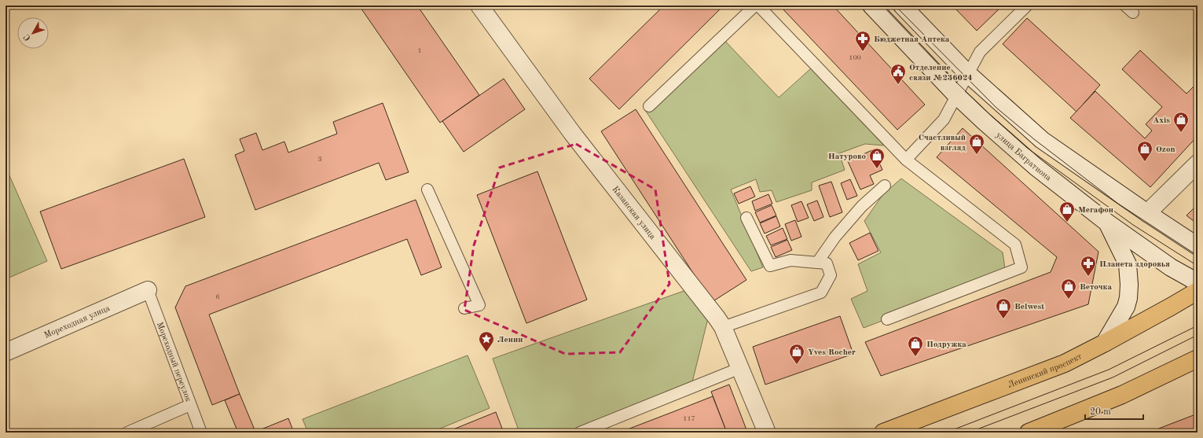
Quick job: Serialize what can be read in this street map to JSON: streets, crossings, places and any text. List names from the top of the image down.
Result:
{
  "streets": {
    "main road": [
      "улица Багратиона",
      "Казанская улица",
      "Мореходная улица",
      "Ленинский проспект"
    ],
    "lane": ["Мореходный переулок"]
  },
  "crossings": [
    ["Мореходная улица", "Мореходный переулок"]
  ],
  "places": {
    "pharmacy": ["Бюджетная Аптека", "Планета здоровья"],
    "public building": ["Отделение связи №236024"],
    "shop": [
      "Axis",
      "Счастливый взгляд",
      "Ozon",
      "Натурово",
      "Мегафон",
      "Веточка",
      "Belwest",
      "Подружка",
      "Yves Rocher"
    ],
    "place": ["Ленин"]
  },
  "house_numbers": [
    "1",
    "100",
    "3",
    "6",
    "117"
  ],
  "scale_bar": "20 m",
  "north": "bottom left"
}
